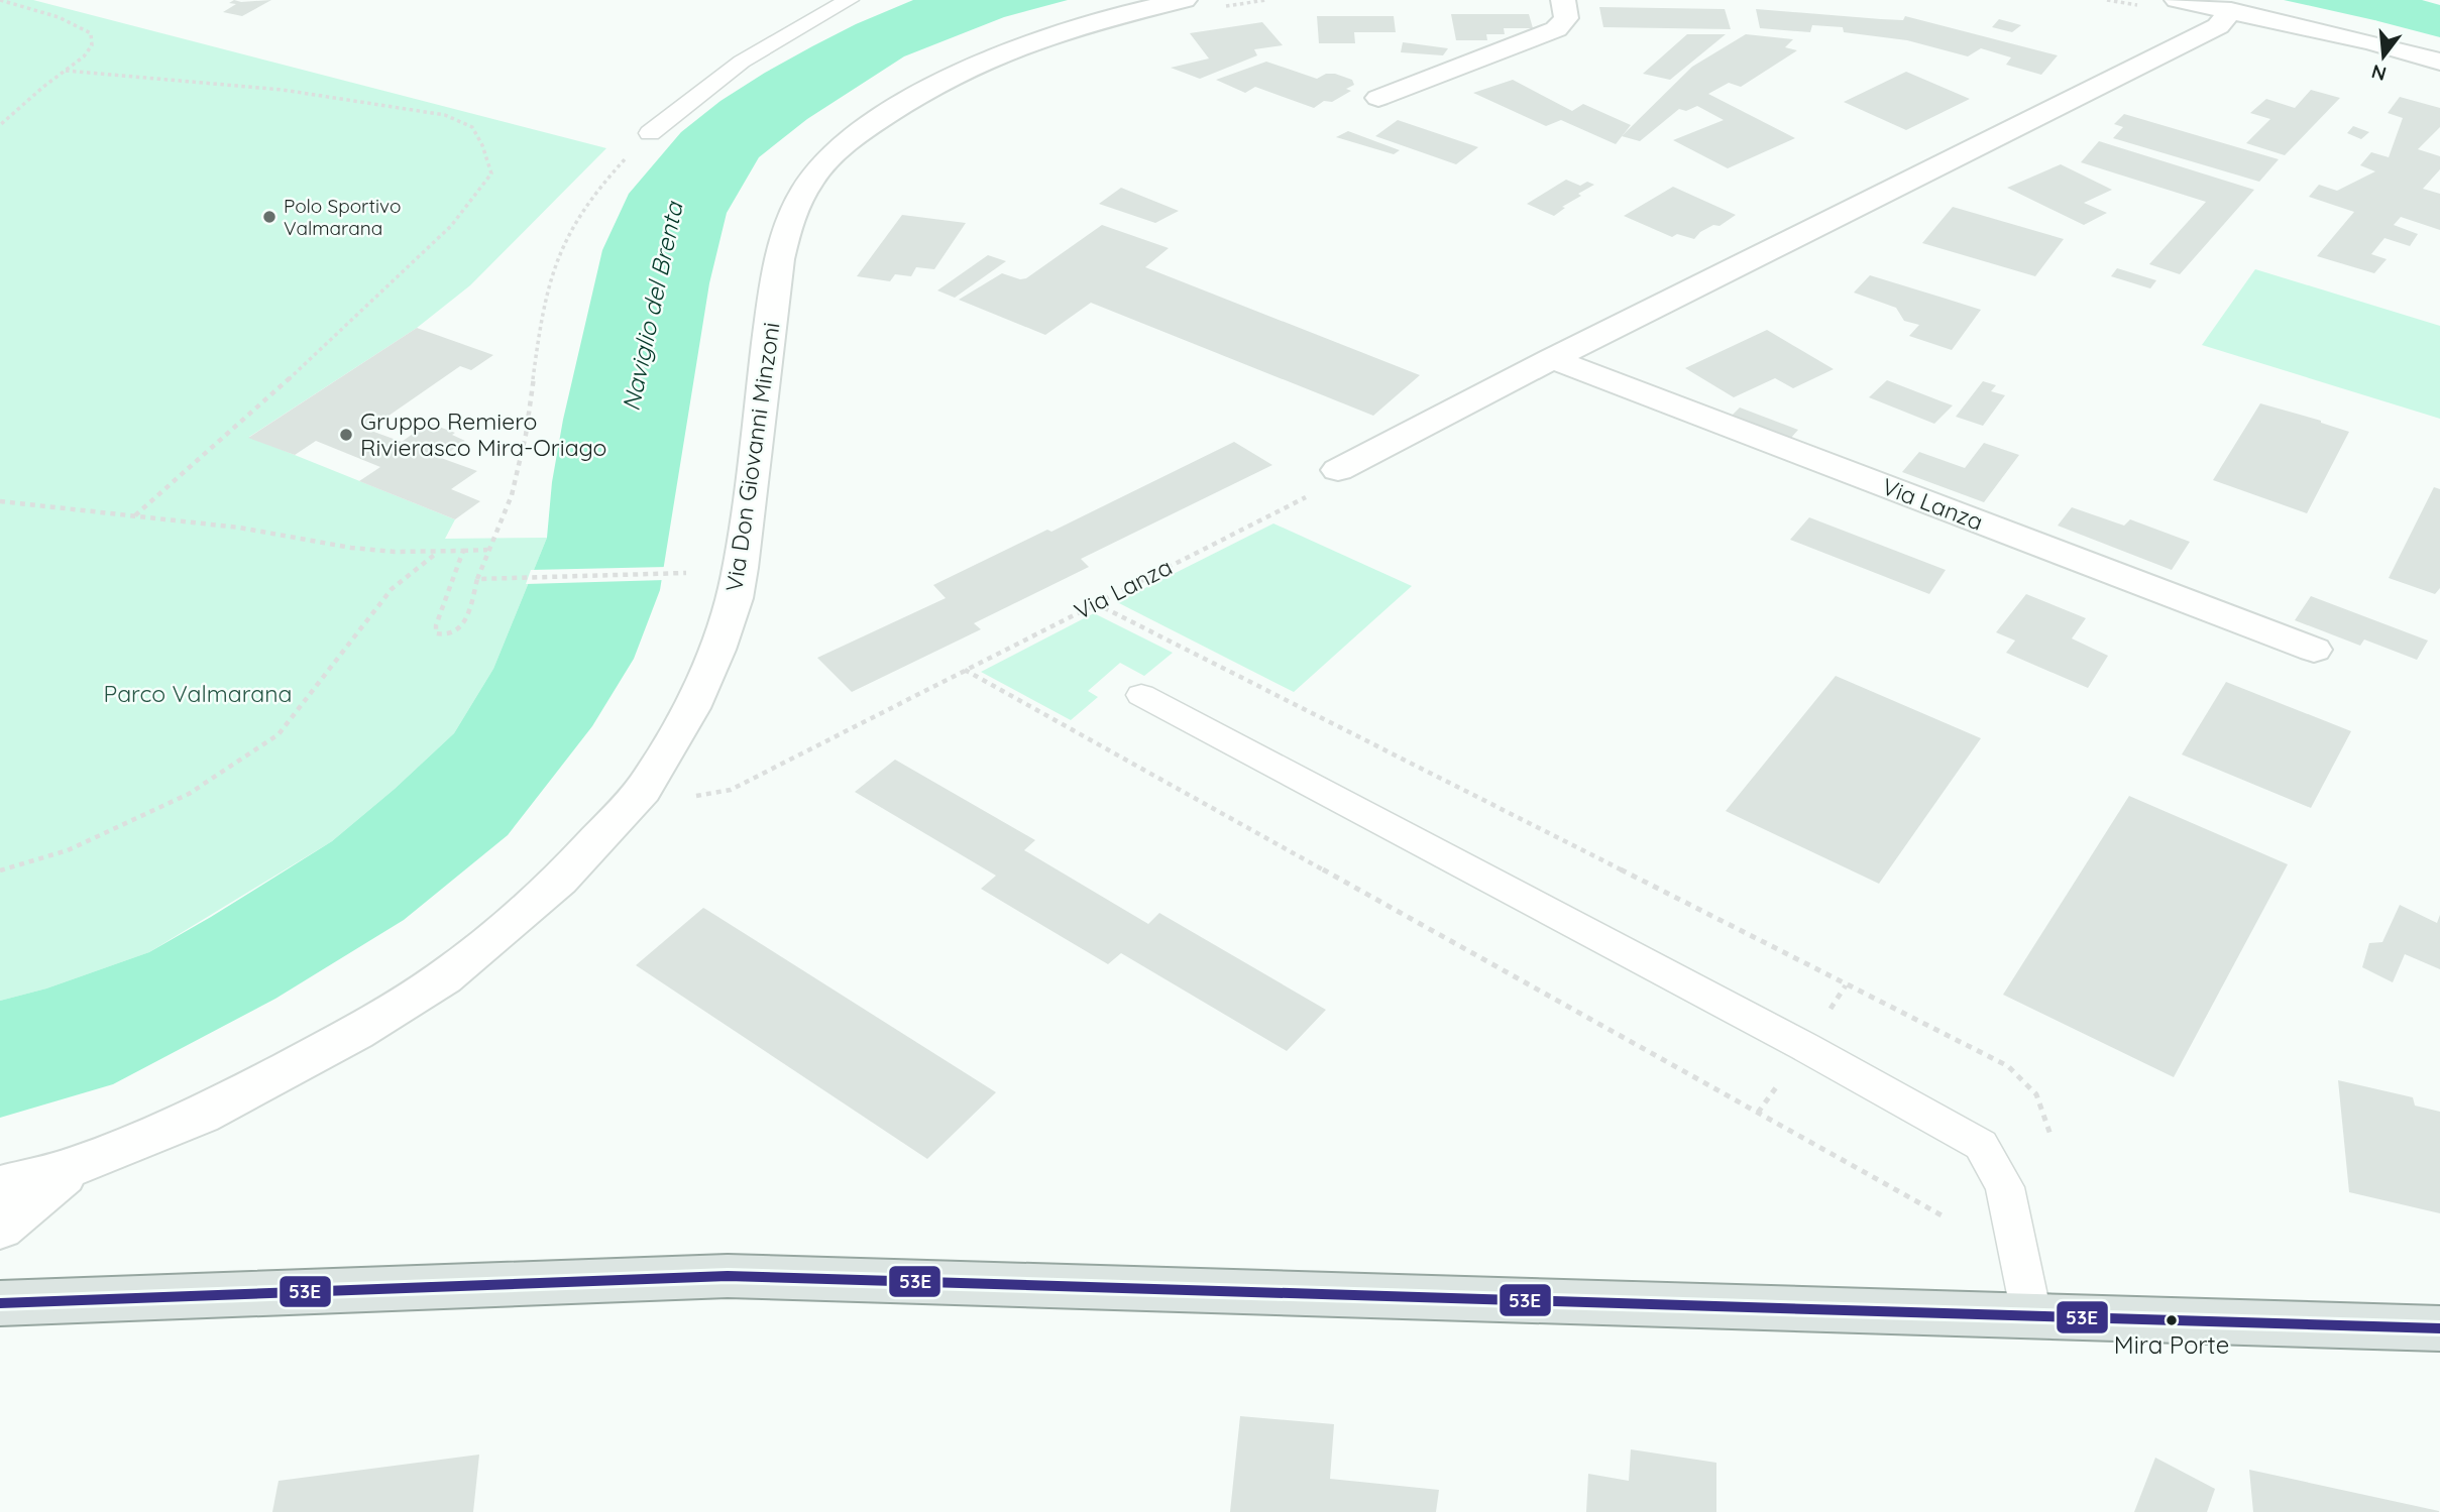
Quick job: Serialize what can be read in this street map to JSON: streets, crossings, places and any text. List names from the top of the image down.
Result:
{
  "streets": {
    "street": ["Via Don Giovanni Minzoni", "Via Lanza"]
  },
  "water": ["Naviglio del Brenta"],
  "parks": ["Parco Valmarana"],
  "places": ["Polo Sportivo Valmarana", "Gruppo Remiero Rivierasco Mira-Oriago", "Mira Porte"],
  "lines": ["transit line 53E"],
  "north": "bottom"
}
